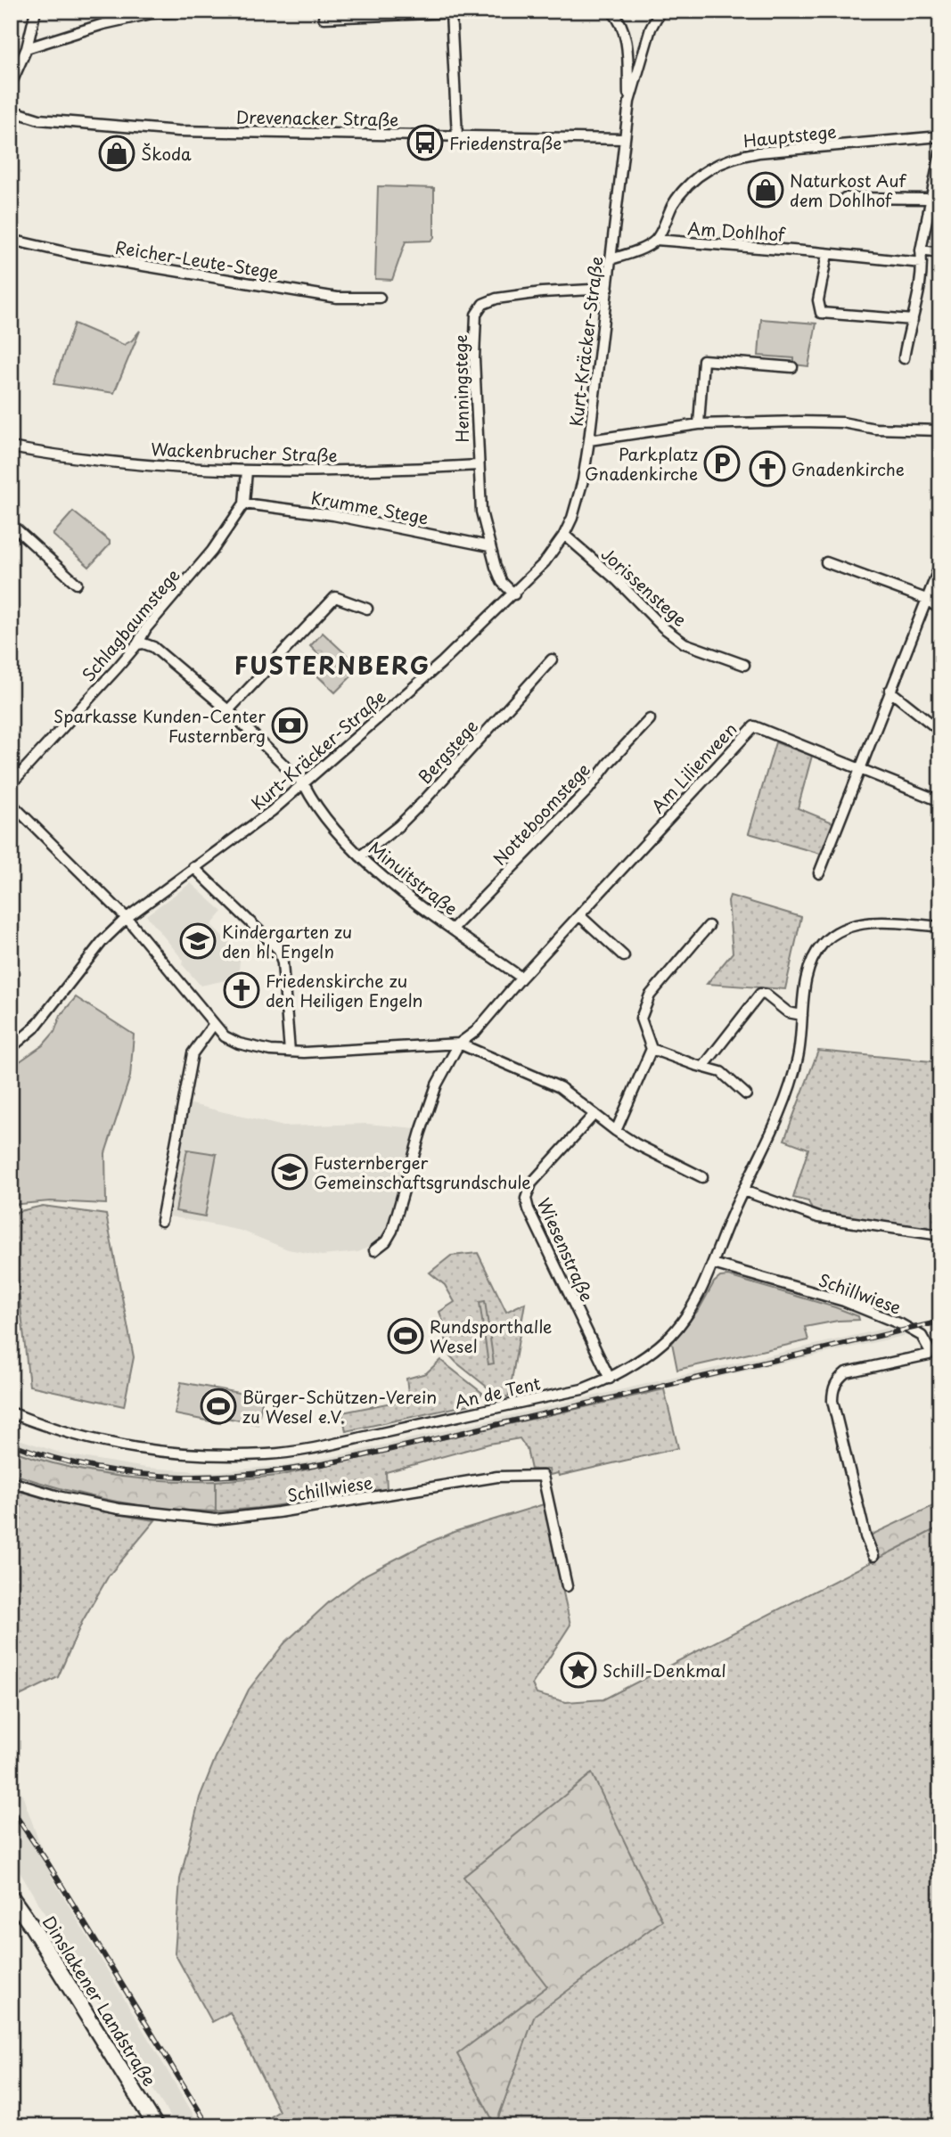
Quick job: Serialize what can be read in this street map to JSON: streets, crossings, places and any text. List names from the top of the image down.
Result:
{
  "streets": {
    "main road": ["Dinslakener Landstraße"],
    "street": [
      "Drevenacker Straße",
      "Hauptstege",
      "Am Dohlhof",
      "Reicher-Leute-Stege",
      "Kurt-Kräcker-Straße",
      "Henningstege",
      "Wackenbrucher Straße",
      "Krumme Stege",
      "Jorissenstege",
      "Schlagbaumstege",
      "Bergstege",
      "Am Lilienveen",
      "Notteboomstege",
      "Minuitstraße",
      "Wiesenstraße",
      "Schillwiese",
      "An de Tent"
    ]
  },
  "crossings": [
    ["Drevenacker Straße", "Kurt-Kräcker-Straße"],
    ["Hauptstege", "Am Dohlhof"],
    ["Kurt-Kräcker-Straße", "Henningstege"],
    ["Kurt-Kräcker-Straße", "Jorissenstege"],
    ["Kurt-Kräcker-Straße", "Minuitstraße"],
    ["Henningstege", "Wackenbrucher Straße"],
    ["Henningstege", "Krumme Stege"],
    ["Wackenbrucher Straße", "Schlagbaumstege"],
    ["Krumme Stege", "Schlagbaumstege"],
    ["Schlagbaumstege", "Minuitstraße"],
    ["Bergstege", "Minuitstraße"],
    ["Am Lilienveen", "Minuitstraße"],
    ["Notteboomstege", "Minuitstraße"],
    ["Wiesenstraße", "An de Tent"],
    ["Schillwiese", "An de Tent"]
  ],
  "districts": ["FUSTERNBERG"],
  "places": {
    "bus stop": ["Friedenstraße"],
    "shop": ["Škoda", "Naturkost Auf dem Dohlhof"],
    "parking": ["Parkplatz Gnadenkirche"],
    "church": ["Gnadenkirche", "Friedenskirche zu den Heiligen Engeln"],
    "bank": ["Sparkasse Kunden-Center Fusternberg"],
    "school or university": ["Kindergarten zu den hl. Engeln", "Fusternberger Gemeinschaftsgrundschule"],
    "sports": ["Rundsporthalle Wesel", "Bürger-Schützen-Verein zu Wesel e.V."],
    "place": ["Schill-Denkmal"]
  }
}
